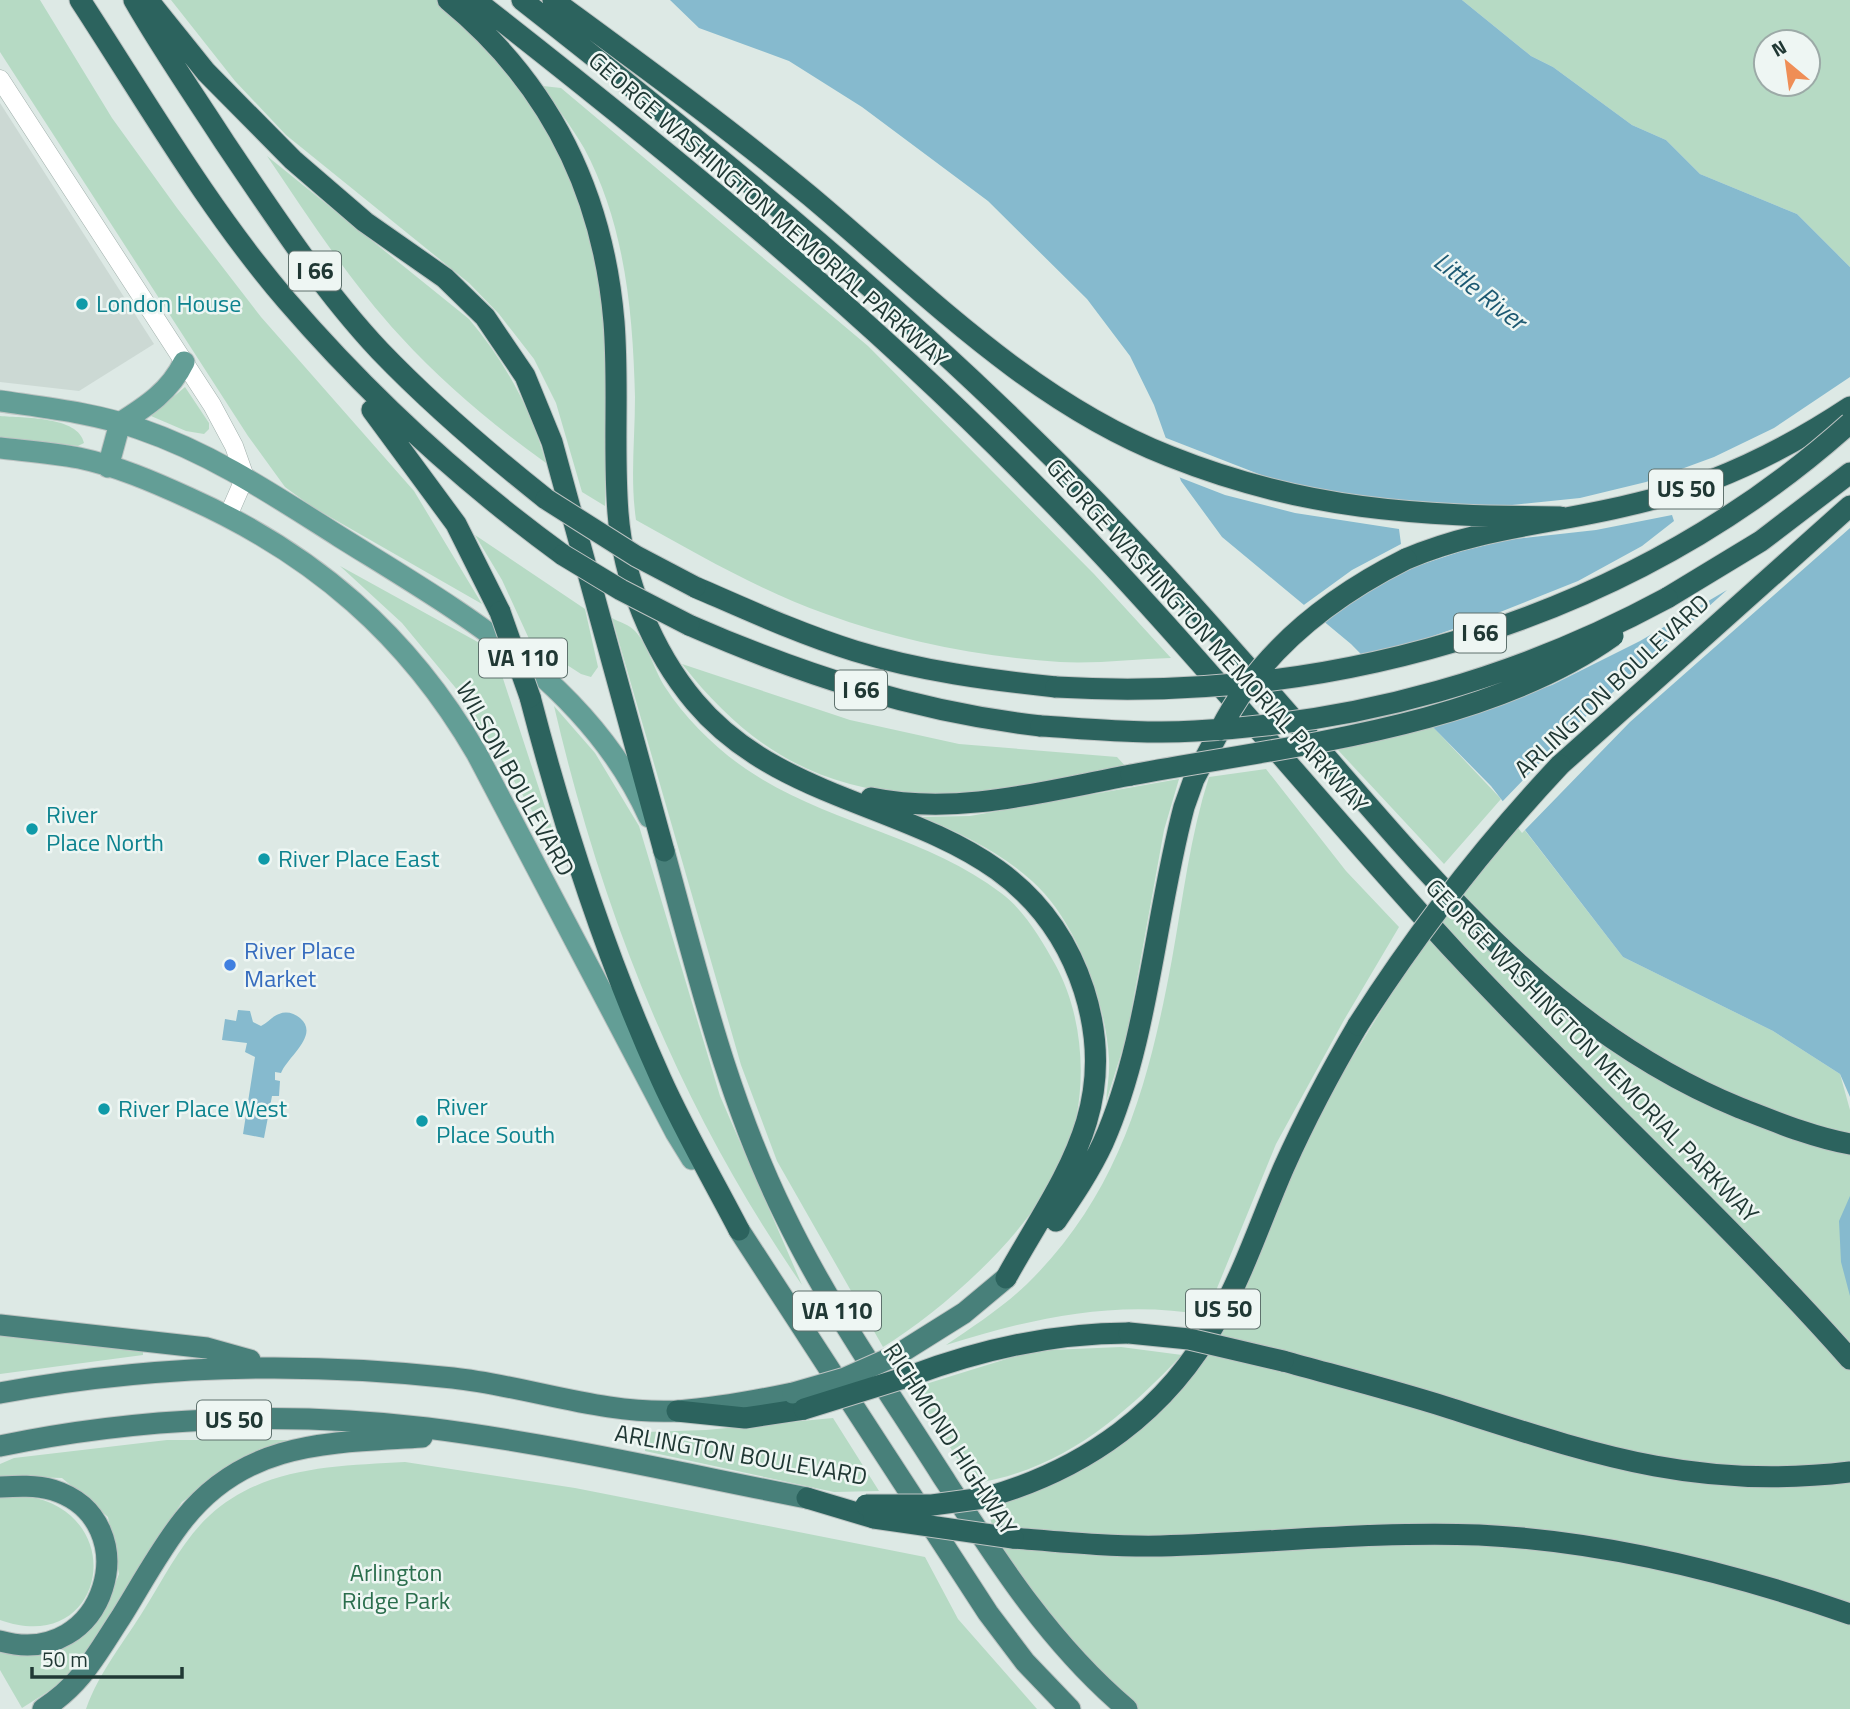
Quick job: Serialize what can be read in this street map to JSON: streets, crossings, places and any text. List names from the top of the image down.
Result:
{
  "streets": {
    "highway": [
      "GEORGE WASHINGTON MEMORIAL PARKWAY",
      "I 66",
      "US 50",
      "VA 110",
      "ARLINGTON BOULEVARD",
      "RICHMOND HIGHWAY"
    ],
    "main road": ["WILSON BOULEVARD"]
  },
  "crossings": [
    ["US 50", "ARLINGTON BOULEVARD"],
    ["VA 110", "WILSON BOULEVARD"],
    ["VA 110", "RICHMOND HIGHWAY"]
  ],
  "water": ["Little River"],
  "parks": ["Arlington Ridge Park"],
  "places": [
    "London House",
    "River Place North",
    "River Place East",
    "River Place Market",
    "River Place West",
    "River Place South"
  ],
  "scale_bar": "50 m",
  "north": "top left"
}
